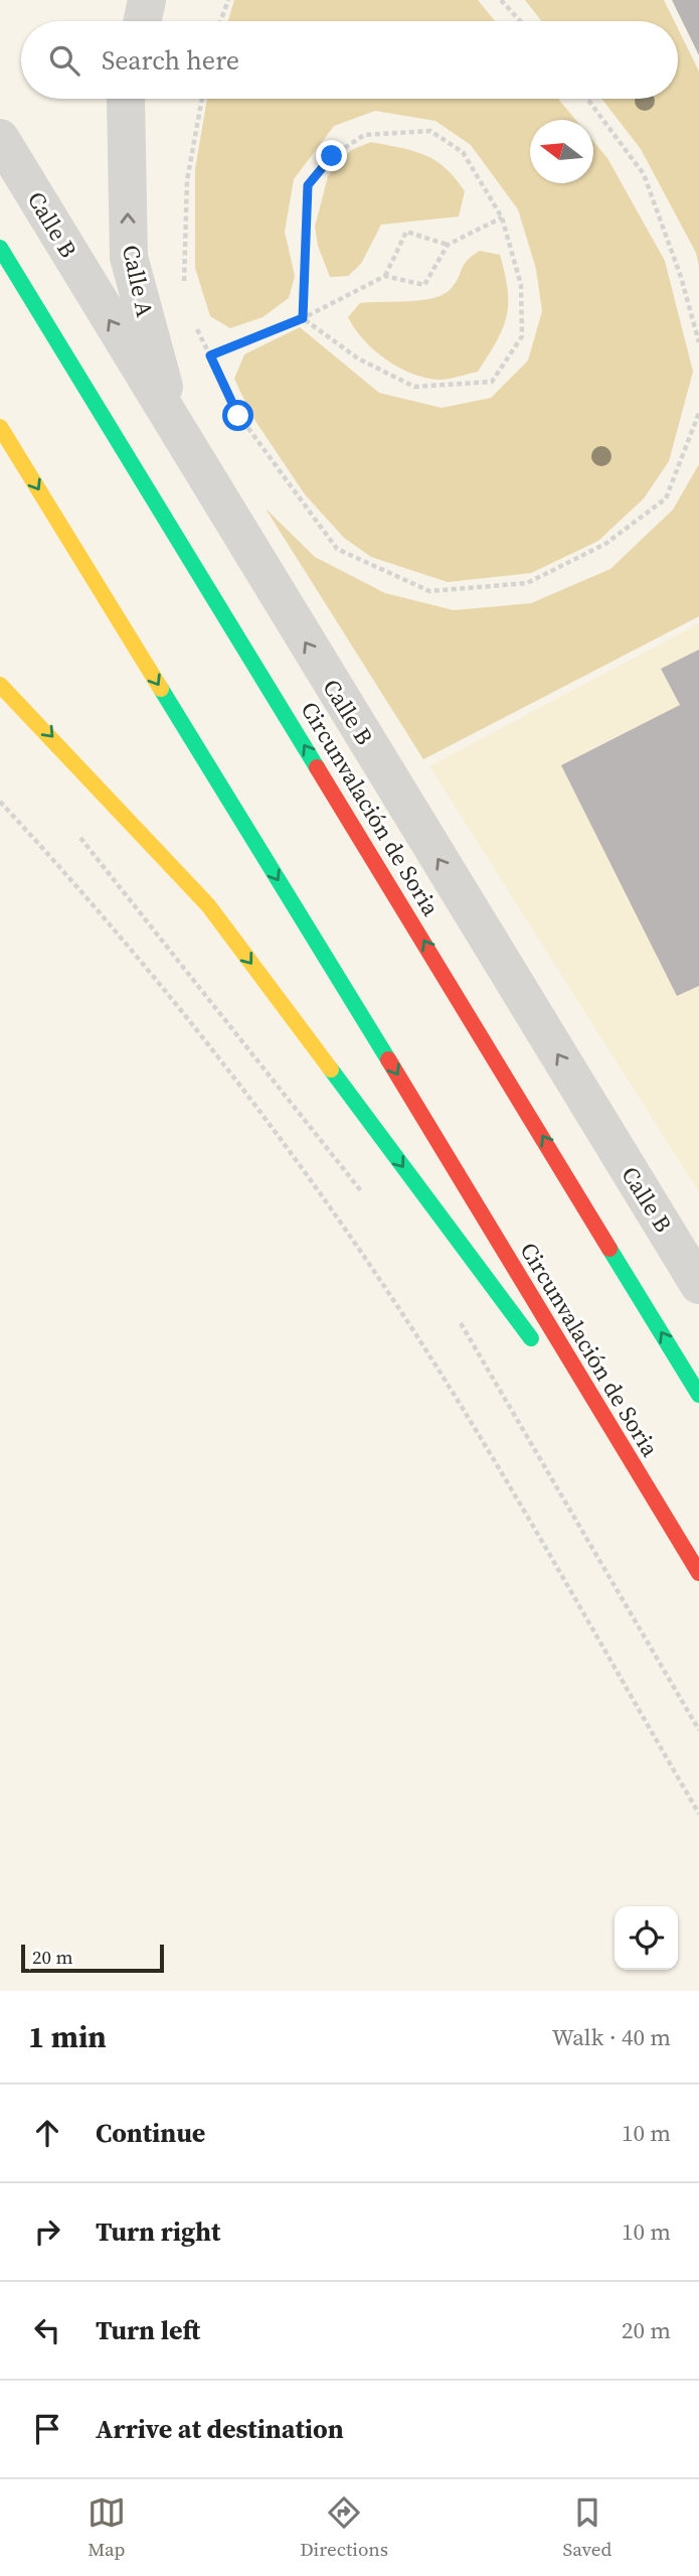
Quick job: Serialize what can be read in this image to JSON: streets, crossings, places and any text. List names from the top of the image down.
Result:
{
  "streets": {
    "highway": ["Circunvalación de Soria"],
    "street": ["Calle B", "Calle A"]
  },
  "crossings": [
    ["Calle B", "Calle A"]
  ],
  "one_way": ["Calle B", "Calle A"],
  "scale_bar": "20 m",
  "north": "left",
  "page": {
    "search": "Search here",
    "scale": "20 m",
    "heading": ["1 min", "Walk · 40 m"],
    "list": [
      ["Continue", "10 m"],
      ["Turn right", "10 m"],
      ["Turn left", "20 m"],
      "Arrive at destination"
    ],
    "nav": ["Map", "Directions", "Saved"]
  }
}
